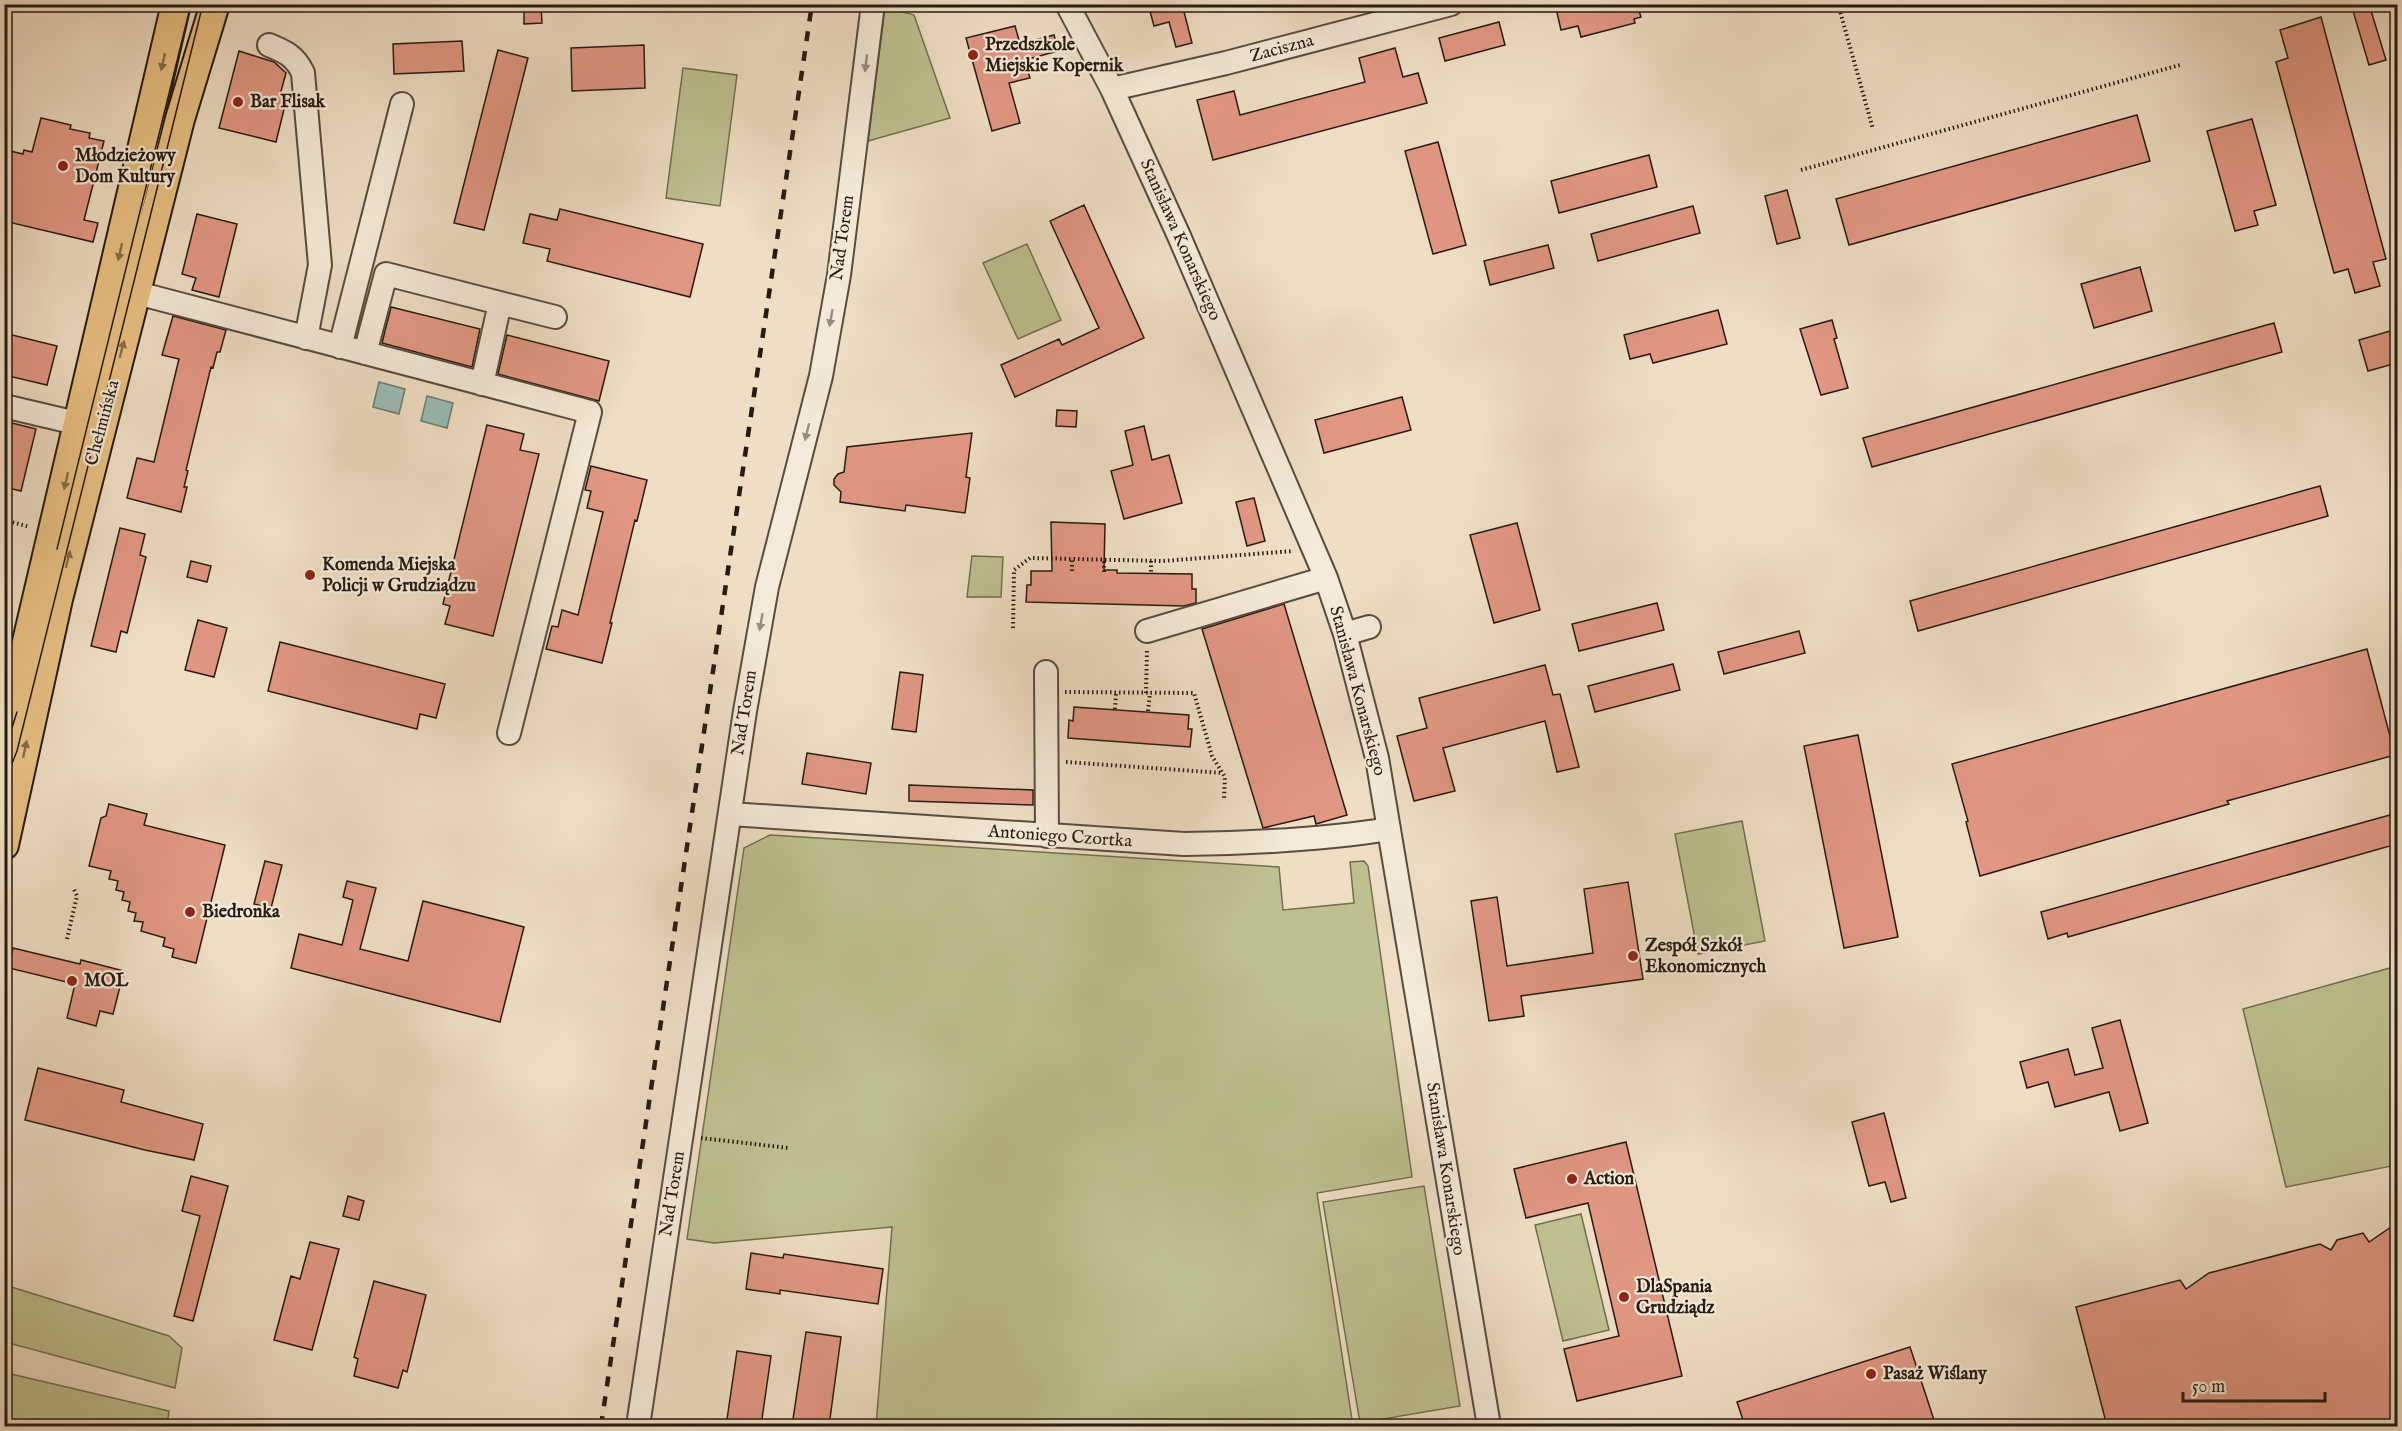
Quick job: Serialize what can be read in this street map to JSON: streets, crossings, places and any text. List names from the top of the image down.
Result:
{
  "streets": {
    "main road": ["Chełmińska"],
    "street": [
      "Zaciszna",
      "Nad Torem",
      "Stanisława Konarskiego",
      "Antoniego Czortka"
    ]
  },
  "crossings": [
    ["Zaciszna", "Stanisława Konarskiego"],
    ["Nad Torem", "Antoniego Czortka"],
    ["Stanisława Konarskiego", "Antoniego Czortka"]
  ],
  "one_way": ["Nad Torem"],
  "places": [
    "Przedszkole Miejskie Kopernik",
    "Bar Flisak",
    "Młodzieżowy Dom Kultury",
    "Komenda Miejska Policji w Grudziądzu",
    "Biedronka",
    "Zespół Szkół Ekonomicznych",
    "MOL",
    "Action",
    "DlaSpania Grudziądz",
    "Pasaż Wiślany"
  ],
  "scale_bar": "50 m"
}
